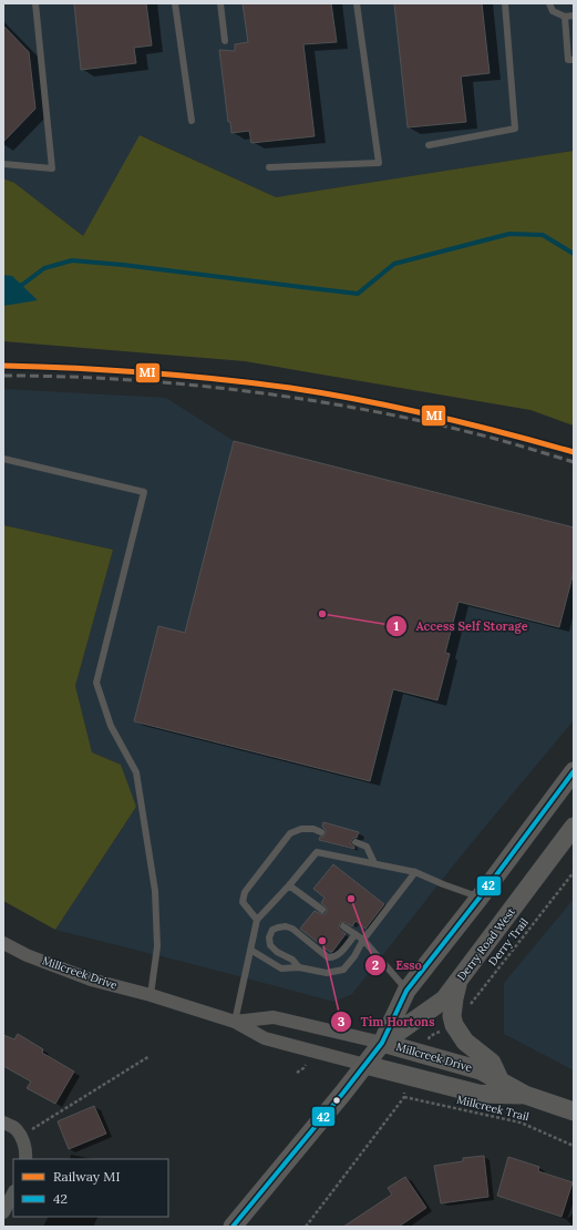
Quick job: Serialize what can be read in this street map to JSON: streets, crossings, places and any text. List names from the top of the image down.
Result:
{
  "streets": {
    "main road": ["Derry Road West", "Millcreek Drive"],
    "path": ["Derry Trail", "Millcreek Trail"]
  },
  "crossings": [
    ["Derry Road West", "Millcreek Drive"]
  ],
  "places": ["Access Self Storage", "Esso", "Tim Hortons"],
  "lines": ["rail line MI", "transit line 42"],
  "legend": ["Railway MI", "42"]
}
